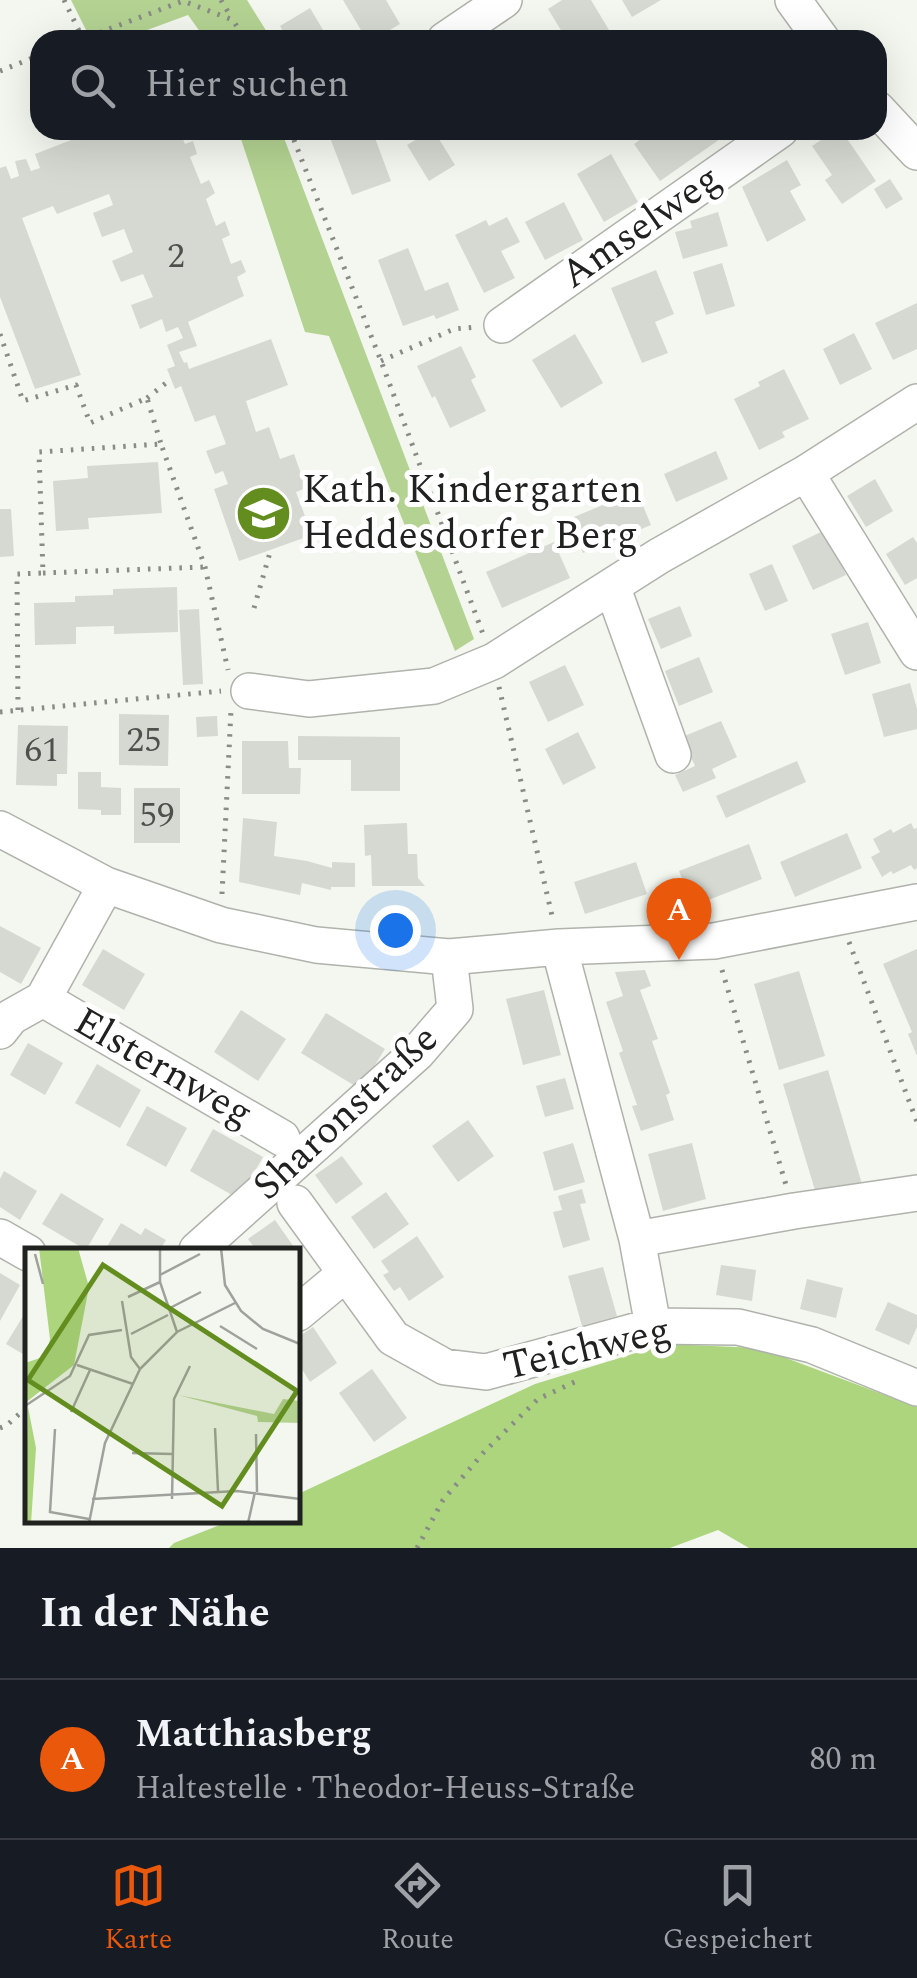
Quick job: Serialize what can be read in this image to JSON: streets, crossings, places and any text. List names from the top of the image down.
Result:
{
  "streets": {
    "street": [
      "Amselweg",
      "Elsternweg",
      "Sharonstraße",
      "Teichweg"
    ]
  },
  "places": {
    "school or university": ["Kath. Kindergarten Heddesdorfer Berg"]
  },
  "house_numbers": [
    "2",
    "25",
    "61",
    "59"
  ],
  "page": {
    "search": "Hier suchen",
    "pins": "A",
    "heading": "In der Nähe",
    "list": [
      {
        "mark": "A",
        "name": "Matthiasberg",
        "note": "Haltestelle · Theodor-Heuss-Straße",
        "value": "80 m"
      }
    ],
    "nav": ["Karte", "Route", "Gespeichert"]
  }
}
